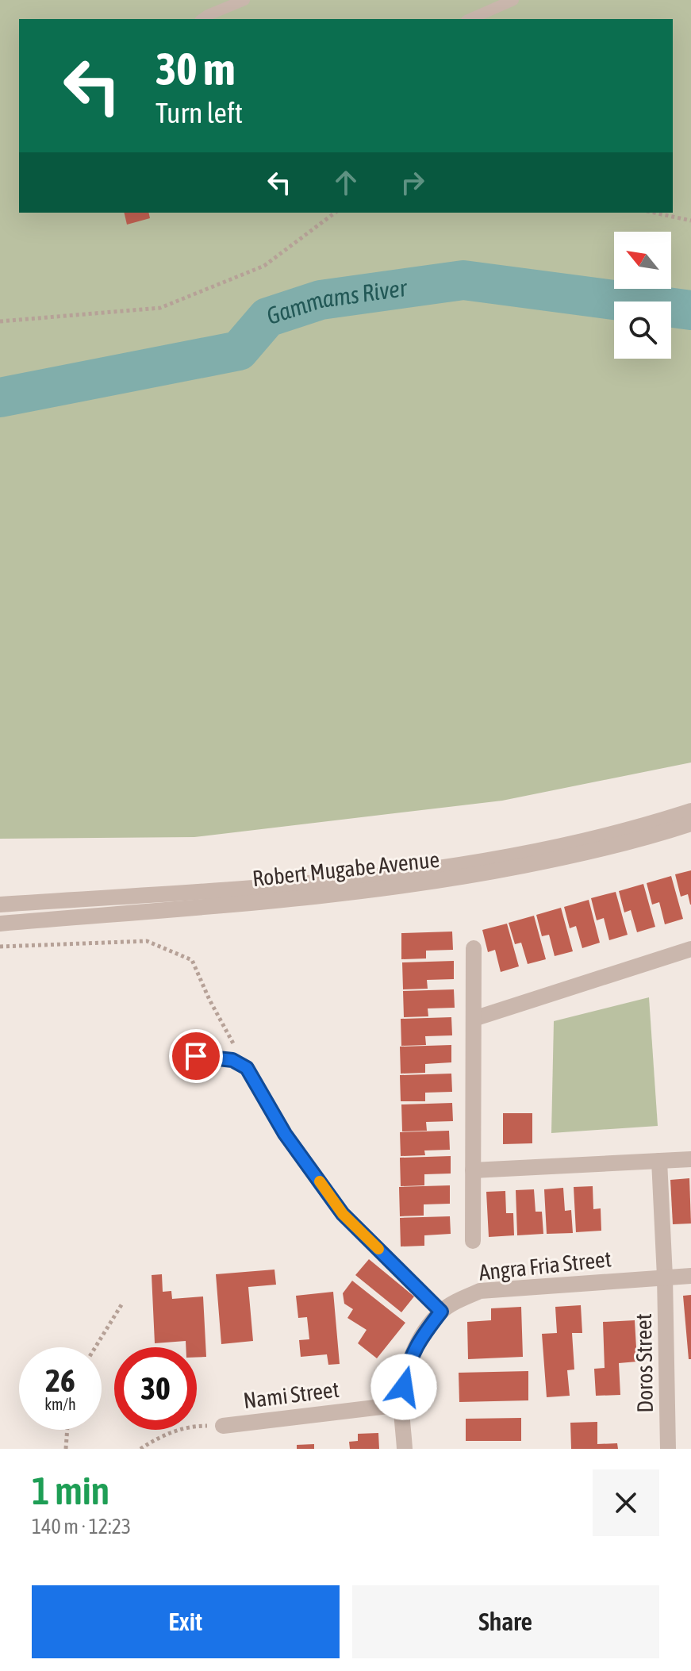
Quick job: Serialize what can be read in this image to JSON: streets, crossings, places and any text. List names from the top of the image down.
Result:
{
  "streets": {
    "street": [
      "Robert Mugabe Avenue",
      "Angra Fria Street",
      "Doros Street",
      "Nami Street"
    ]
  },
  "crossings": [
    ["Angra Fria Street", "Doros Street"],
    ["Angra Fria Street", "Nami Street"]
  ],
  "water": ["Gammams River"],
  "north": "top left",
  "page": {
    "turn": ["30 m", "Turn left"],
    "speed": "26 km/h",
    "limit": "30",
    "heading": ["1 min", "140 m · 12:23"],
    "buttons": ["Exit", "Share"]
  }
}
